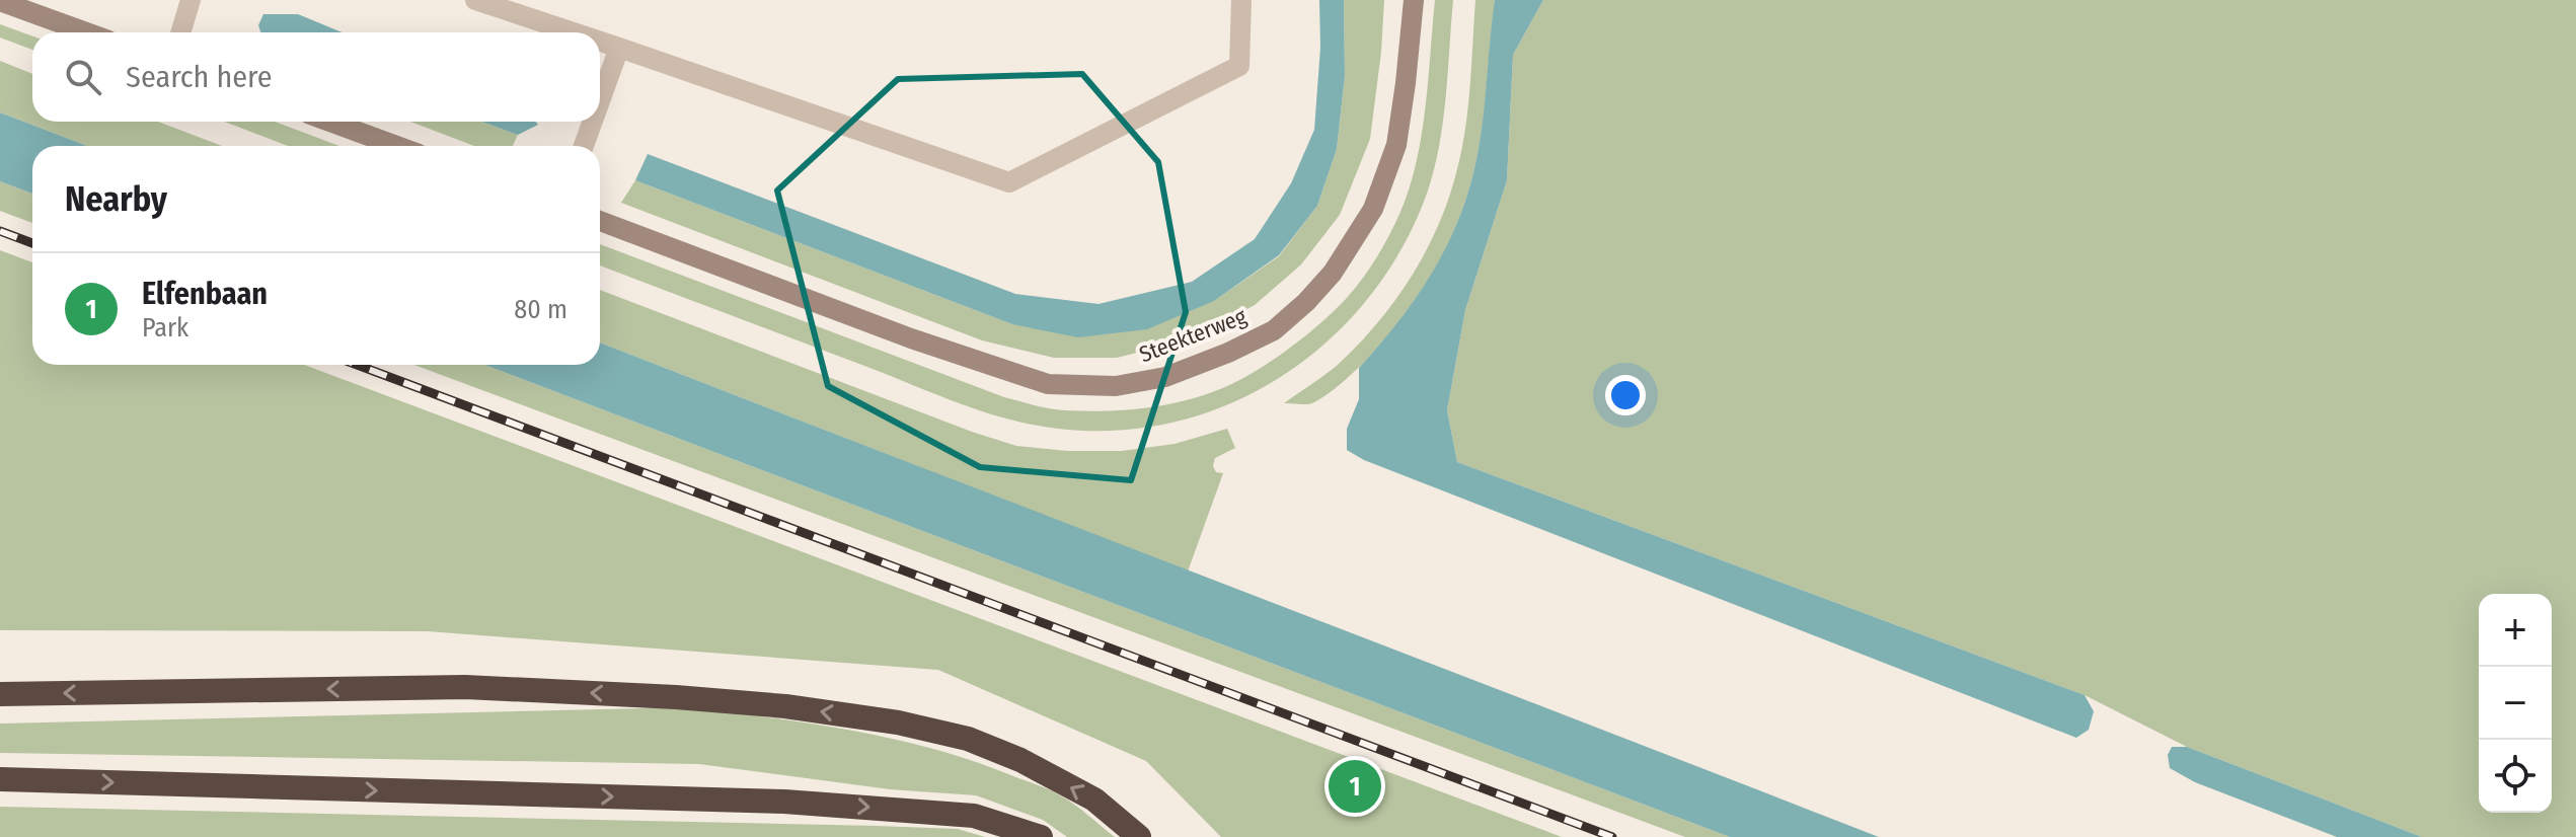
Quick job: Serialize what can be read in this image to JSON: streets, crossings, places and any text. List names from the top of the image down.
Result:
{
  "streets": {
    "main road": ["Steekterweg"]
  },
  "page": {
    "search": "Search here",
    "heading": "Nearby",
    "list": [
      {
        "mark": "1",
        "name": "Elfenbaan",
        "note": "Park",
        "value": "80 m"
      }
    ],
    "map_buttons": ["+", "−"],
    "pins": "1"
  }
}
